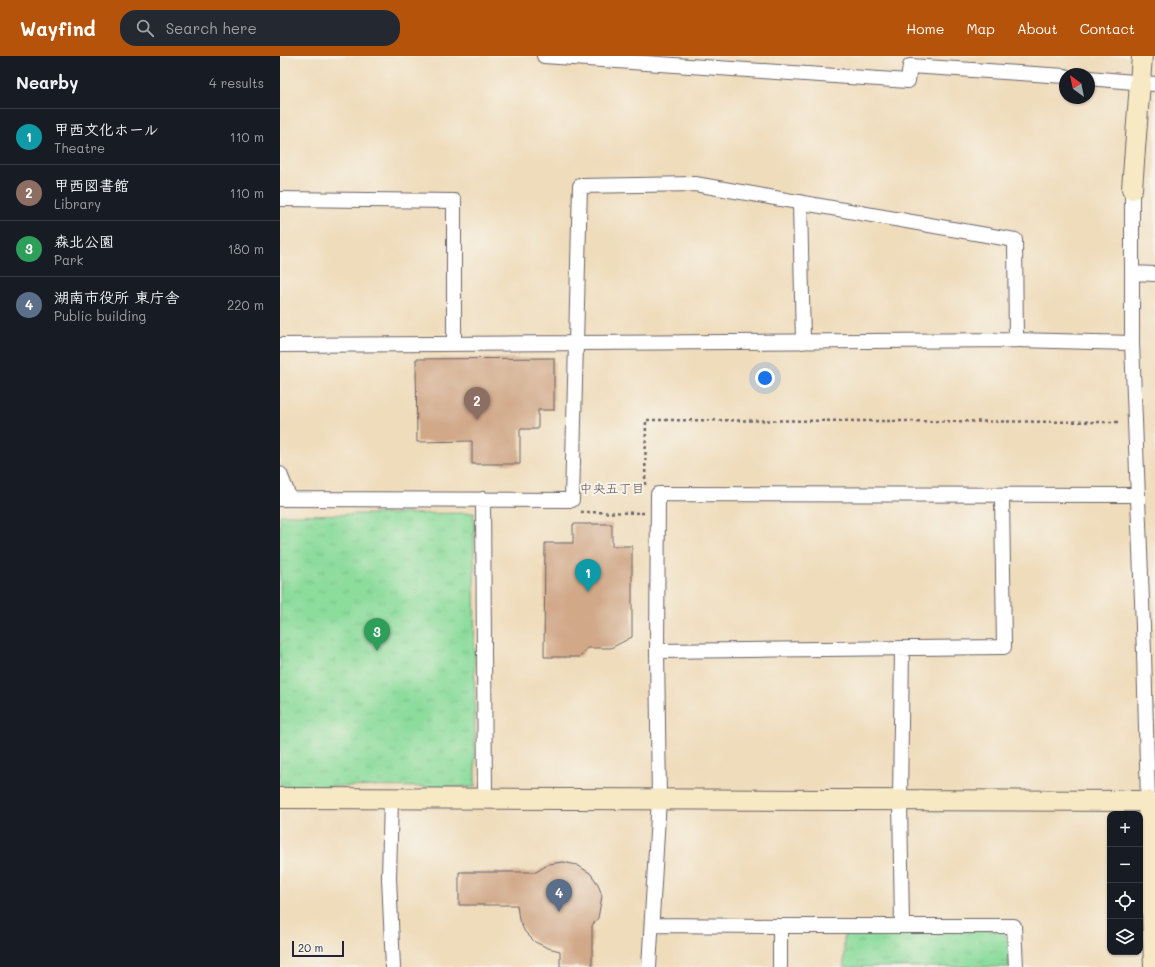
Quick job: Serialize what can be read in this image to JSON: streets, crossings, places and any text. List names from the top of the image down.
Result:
{
  "districts": ["中央五丁目"],
  "scale_bar": "20 m",
  "north": "top left",
  "page": {
    "header": "Wayfind",
    "search": "Search here",
    "nav": [
      "Home",
      "Map",
      "About",
      "Contact"
    ],
    "heading": ["Nearby", "4 results"],
    "list": [
      {
        "mark": "1",
        "name": "甲西文化ホール",
        "note": "Theatre",
        "value": "110 m"
      },
      {
        "mark": "2",
        "name": "甲西図書館",
        "note": "Library",
        "value": "110 m"
      },
      {
        "mark": "3",
        "name": "森北公園",
        "note": "Park",
        "value": "180 m"
      },
      {
        "mark": "4",
        "name": "湖南市役所 東庁舎",
        "note": "Public building",
        "value": "220 m"
      }
    ],
    "pins": [
      "2",
      "1",
      "3",
      "4"
    ],
    "map_buttons": ["+", "−"],
    "scale": "20 m"
  }
}
